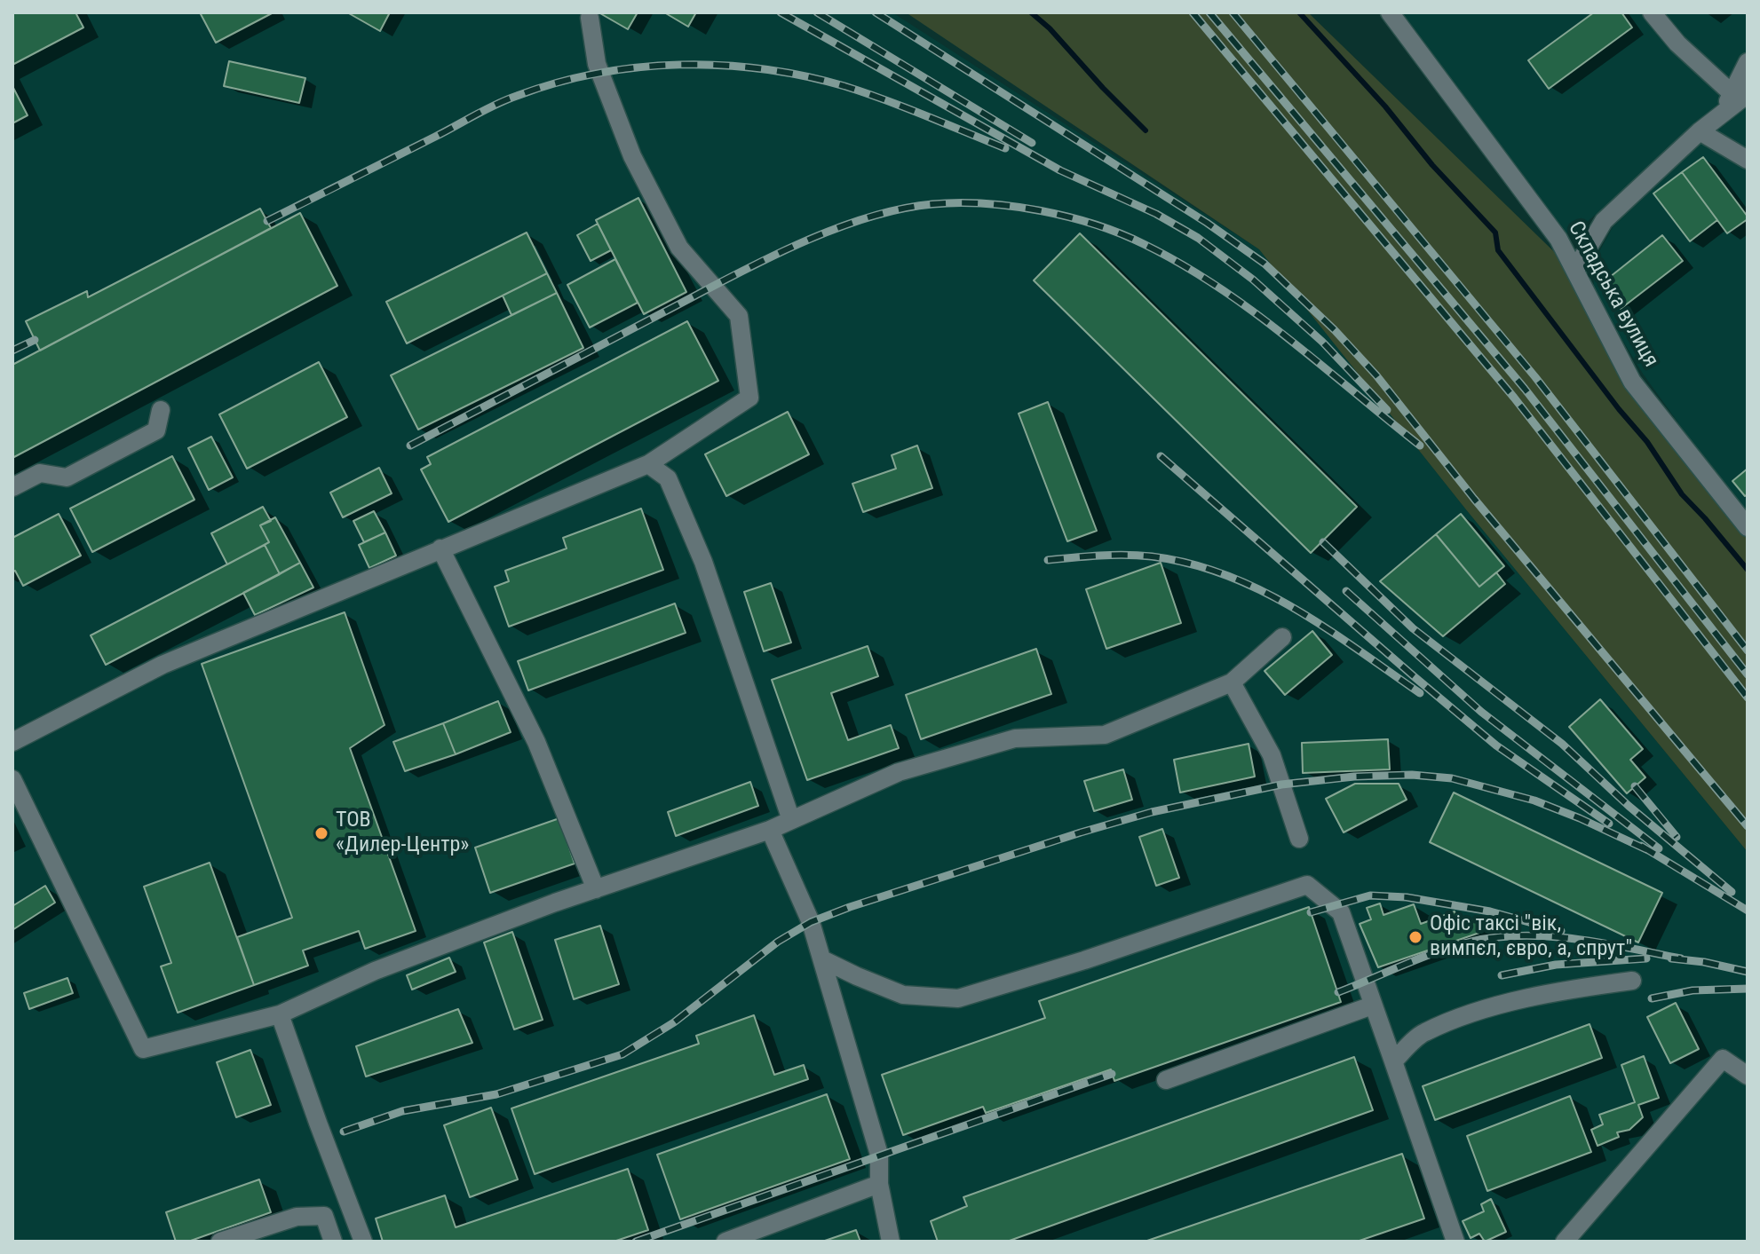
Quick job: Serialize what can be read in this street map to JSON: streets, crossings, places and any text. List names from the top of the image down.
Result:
{
  "streets": {
    "street": ["Складська вулиця"]
  },
  "places": ["ТОВ «Дилер-Центр»", "Офіс таксі \"вік, вимпєл, євро, а, спрут\""]
}
